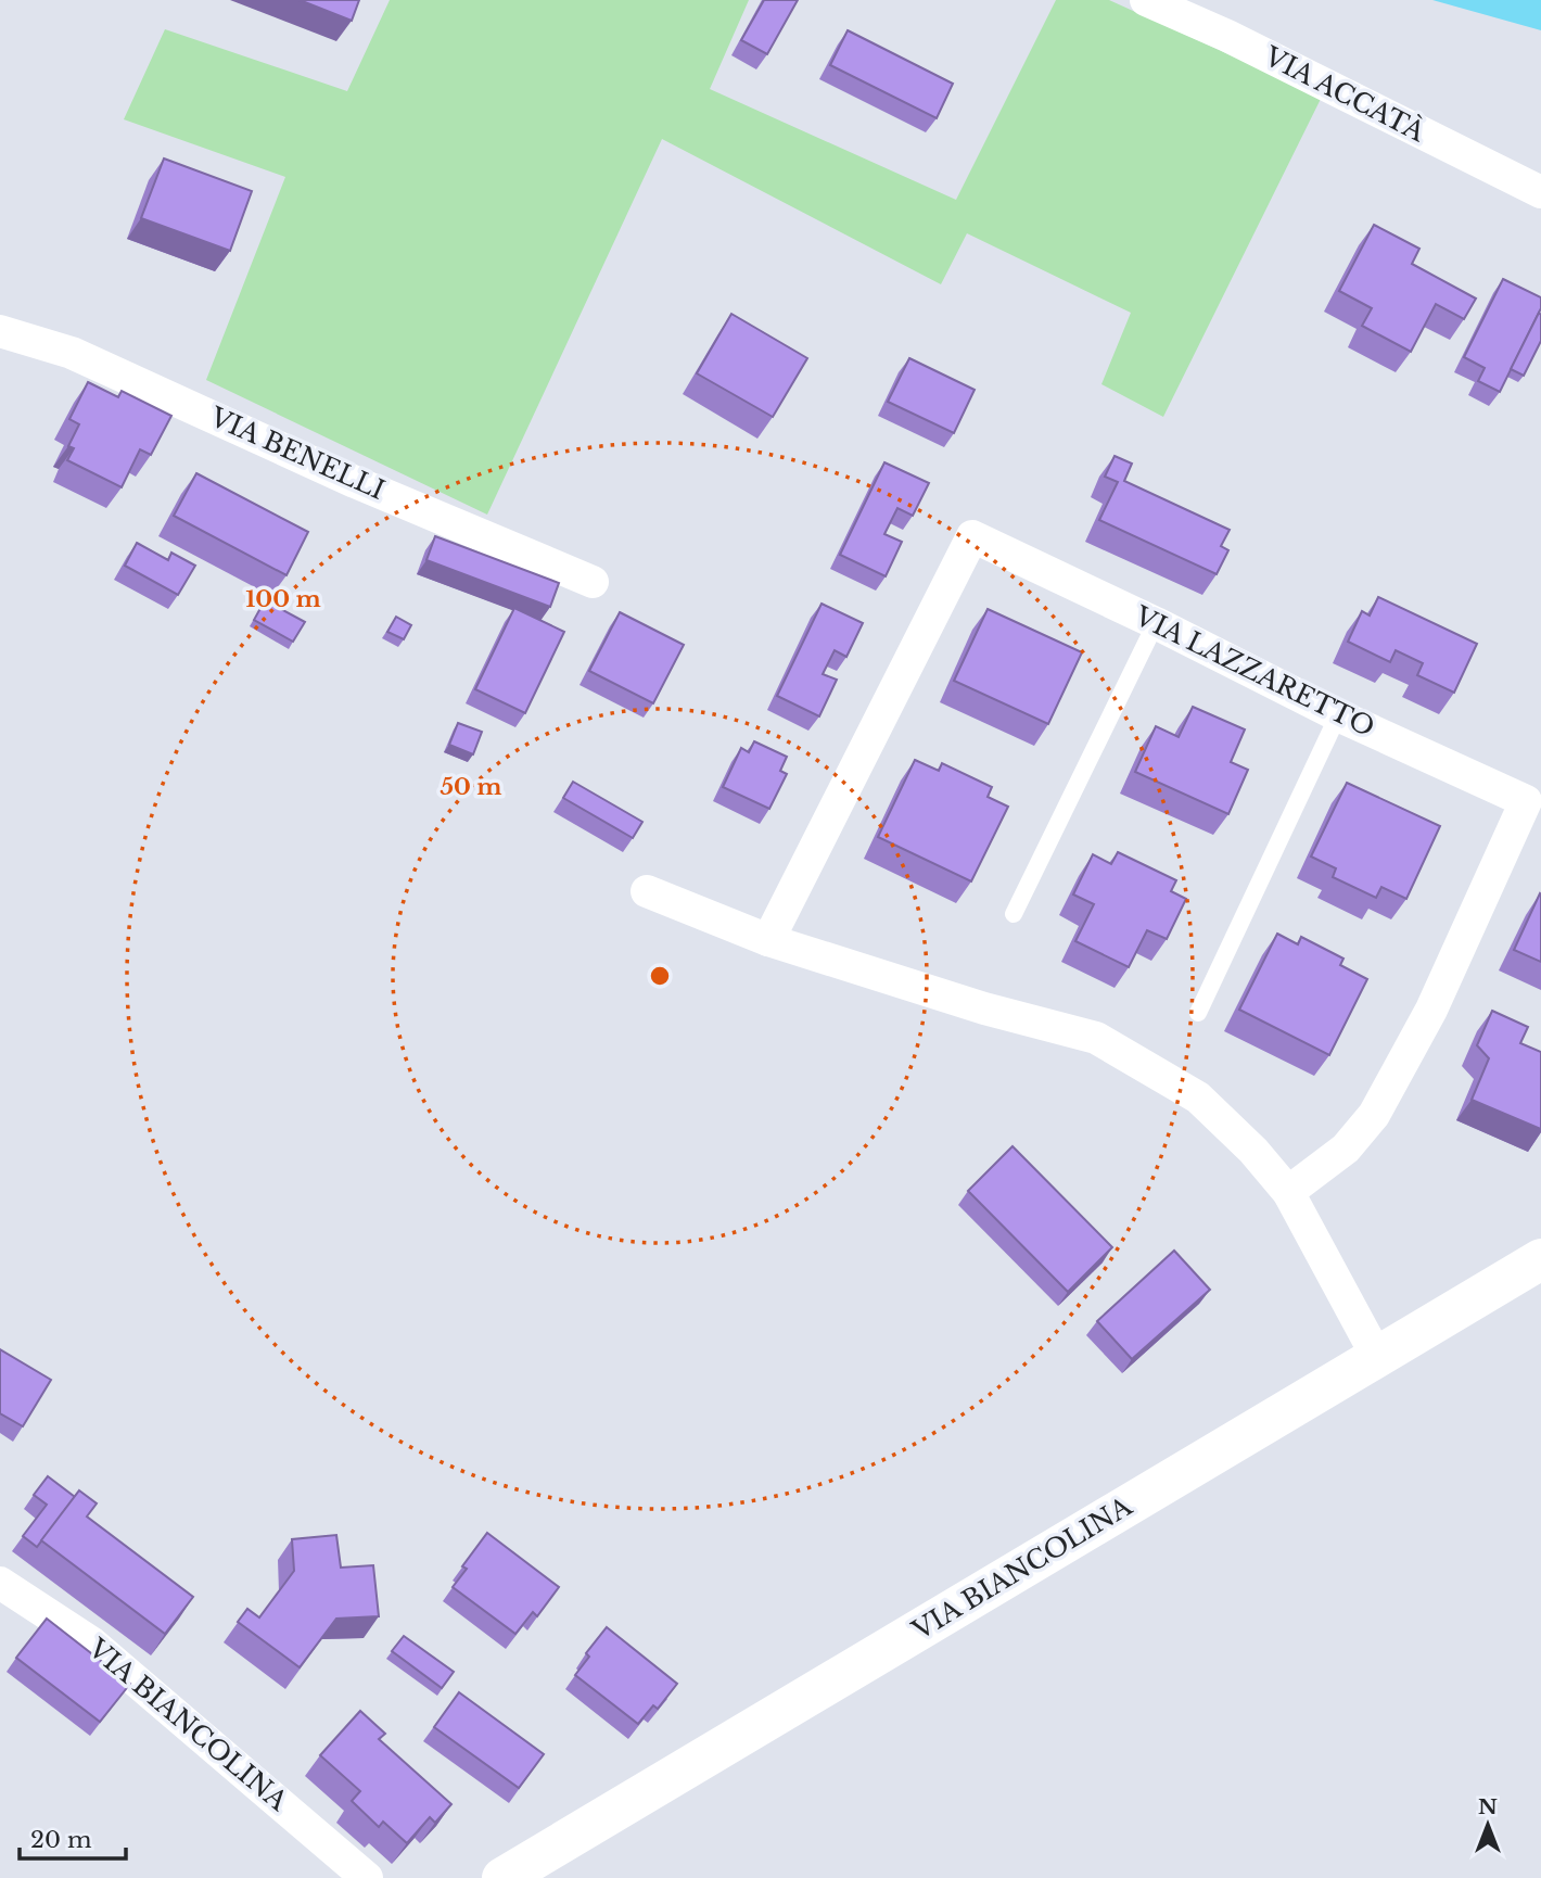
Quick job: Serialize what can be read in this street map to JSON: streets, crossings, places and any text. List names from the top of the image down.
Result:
{
  "streets": {
    "street": [
      "VIA ACCATÀ",
      "VIA BENELLI",
      "VIA LAZZARETTO",
      "VIA BIANCOLINA"
    ]
  },
  "scale_bar": "20 m",
  "north": "top",
  "rings": ["100 m", "50 m"]
}
